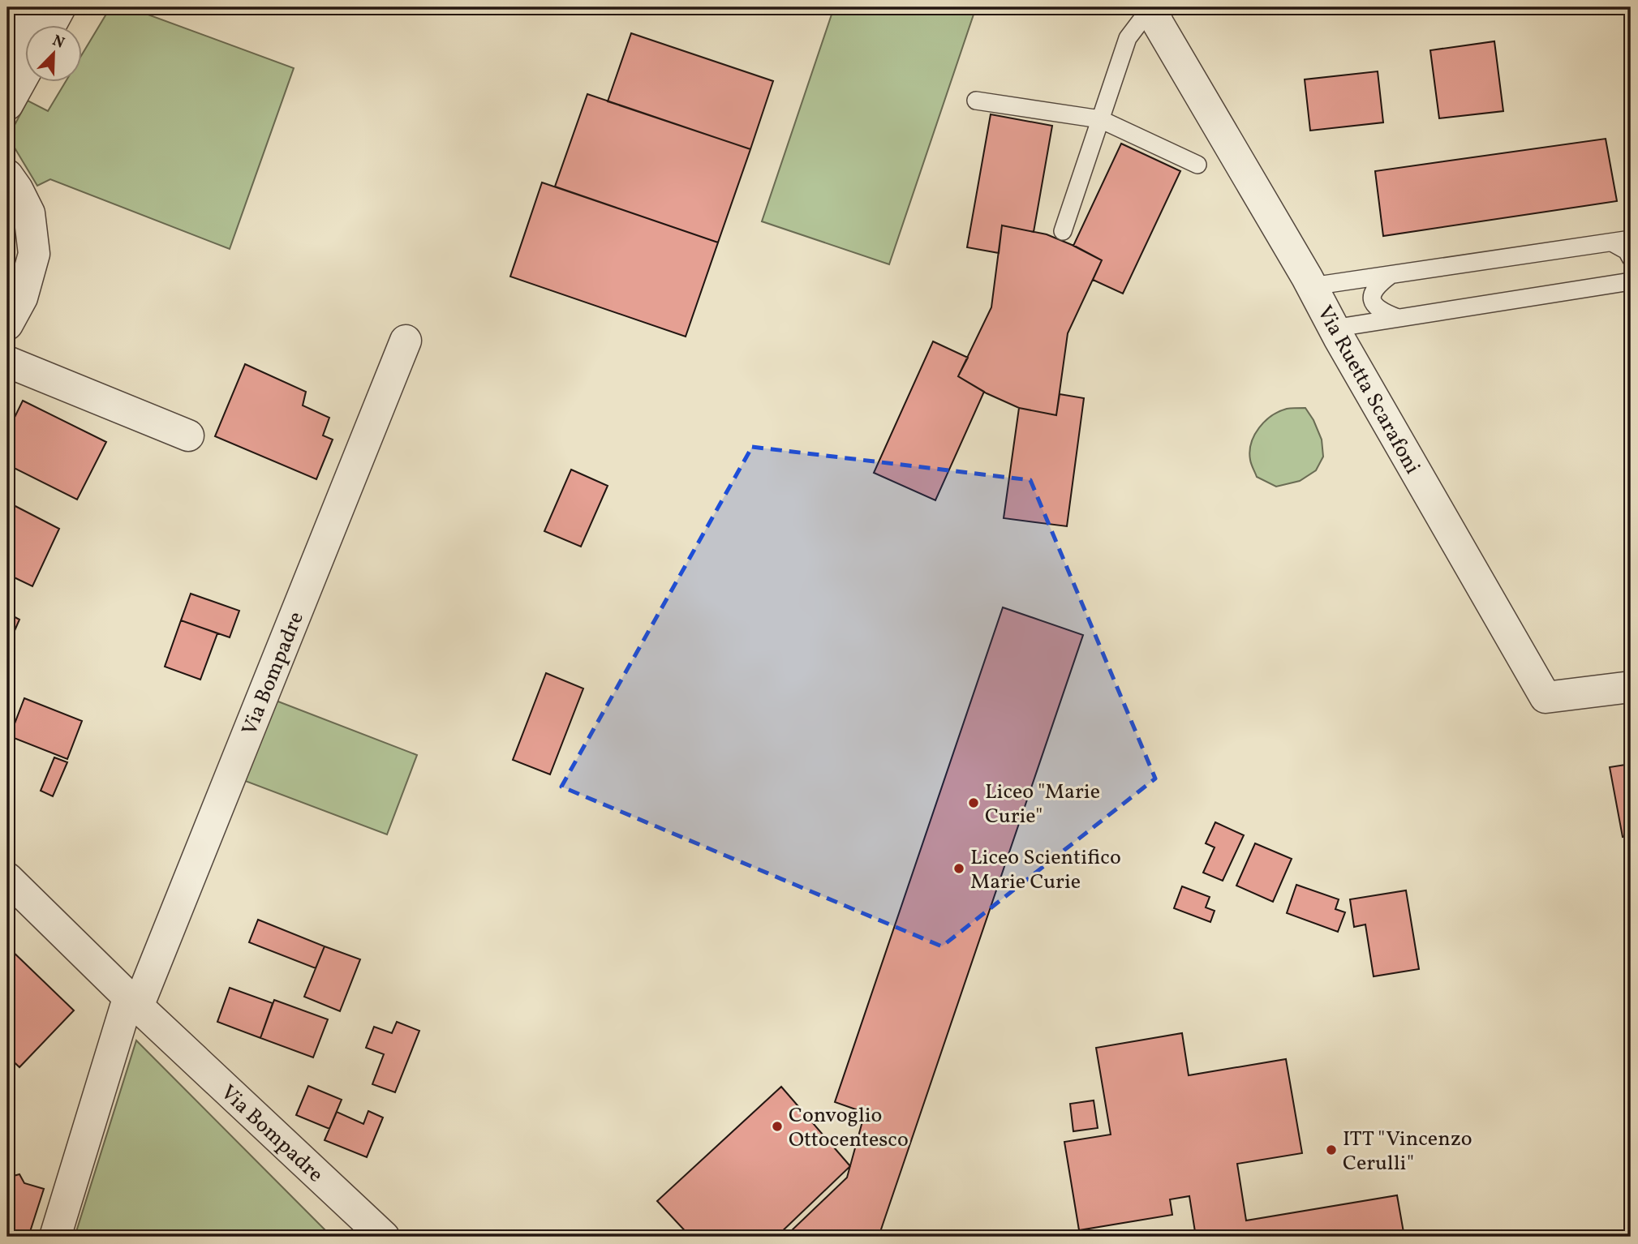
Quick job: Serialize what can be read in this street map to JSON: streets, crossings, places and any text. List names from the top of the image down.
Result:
{
  "streets": {
    "street": ["Via Ruetta Scarafoni", "Via Bompadre"]
  },
  "places": [
    "Liceo \"Marie Curie\"",
    "Liceo Scientifico Marie Curie",
    "Convoglio Ottocentesco",
    "ITT \"Vincenzo Cerulli\""
  ],
  "north": "top right"
}
